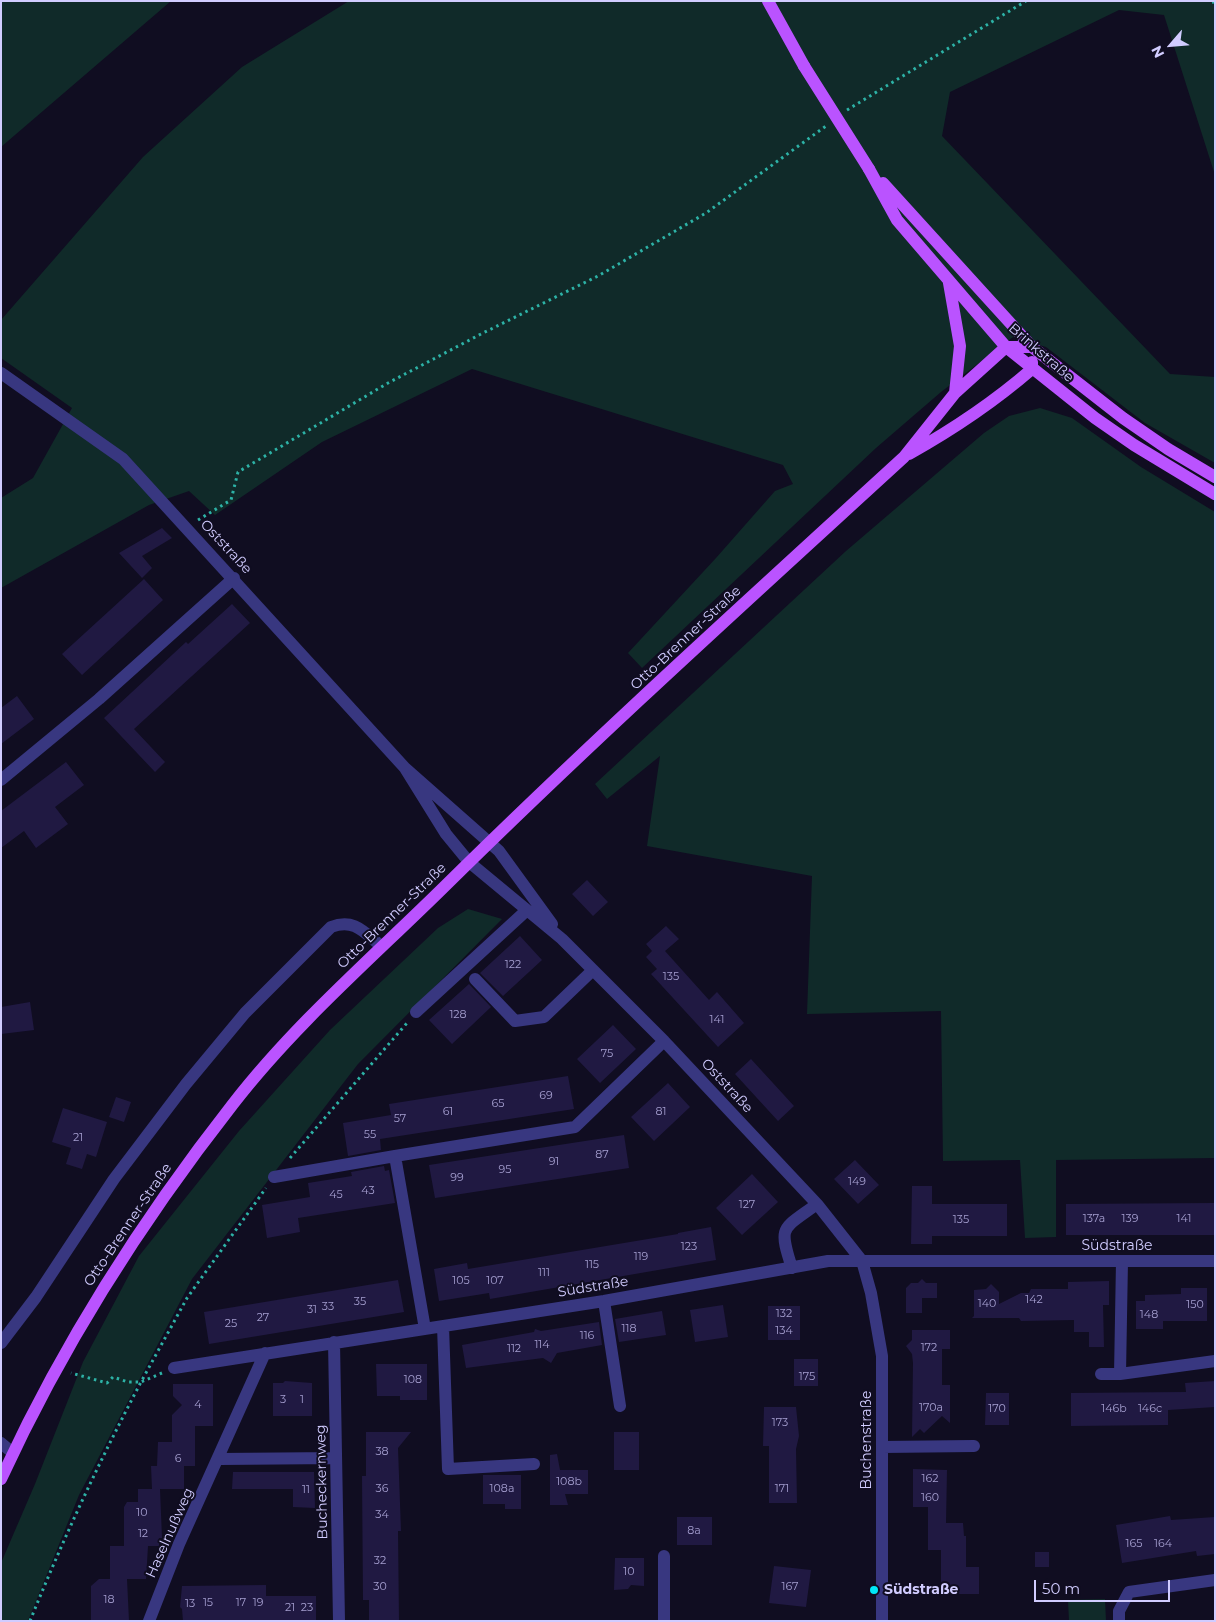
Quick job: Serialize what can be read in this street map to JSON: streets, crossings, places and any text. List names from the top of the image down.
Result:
{
  "streets": {
    "main road": ["Brinkstraße", "Otto-Brenner-Straße"],
    "street": [
      "Oststraße",
      "Südstraße",
      "Buchenstraße",
      "Bucheckernweg",
      "Haselnußweg"
    ]
  },
  "crossings": [
    ["Brinkstraße", "Otto-Brenner-Straße"],
    ["Oststraße", "Otto-Brenner-Straße"],
    ["Oststraße", "Südstraße"],
    ["Oststraße", "Buchenstraße"],
    ["Südstraße", "Buchenstraße"],
    ["Südstraße", "Bucheckernweg"],
    ["Südstraße", "Haselnußweg"]
  ],
  "places": ["Südstraße"],
  "house_numbers": [
    "122",
    "135",
    "128",
    "141",
    "75",
    "69",
    "65",
    "61",
    "81",
    "57",
    "55",
    "21",
    "87",
    "91",
    "95",
    "99",
    "149",
    "43",
    "45",
    "127",
    "137a",
    "139",
    "141",
    "135",
    "123",
    "119",
    "115",
    "111",
    "105",
    "107",
    "142",
    "35",
    "140",
    "150",
    "33",
    "31",
    "132",
    "148",
    "27",
    "25",
    "118",
    "134",
    "116",
    "114",
    "172",
    "112",
    "175",
    "108",
    "3",
    "1",
    "4",
    "170a",
    "170",
    "146b",
    "146c",
    "173",
    "38",
    "6",
    "162",
    "108b",
    "36",
    "108a",
    "171",
    "11",
    "160",
    "10",
    "34",
    "8a",
    "12",
    "165",
    "164",
    "32",
    "10",
    "30",
    "167",
    "18",
    "15",
    "17",
    "19",
    "13",
    "21",
    "23"
  ],
  "scale_bar": "50 m",
  "north": "bottom left"
}
